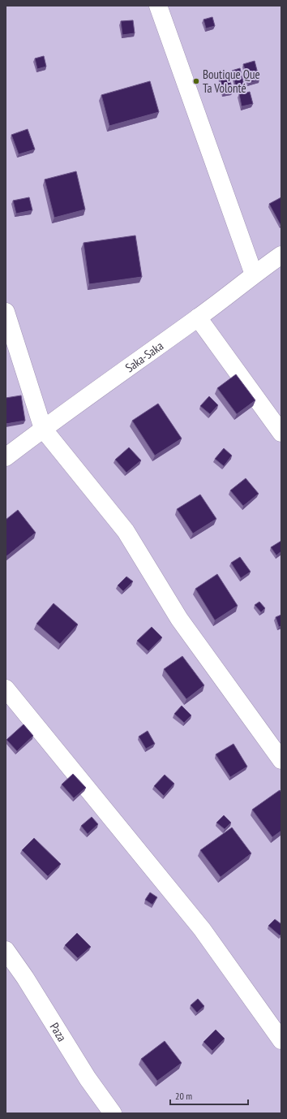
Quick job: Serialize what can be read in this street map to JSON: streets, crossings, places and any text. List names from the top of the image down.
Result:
{
  "streets": {
    "street": ["Saka-Saka", "Paza"]
  },
  "places": ["Boutique Que Ta Volonté"],
  "scale_bar": "20 m"
}
